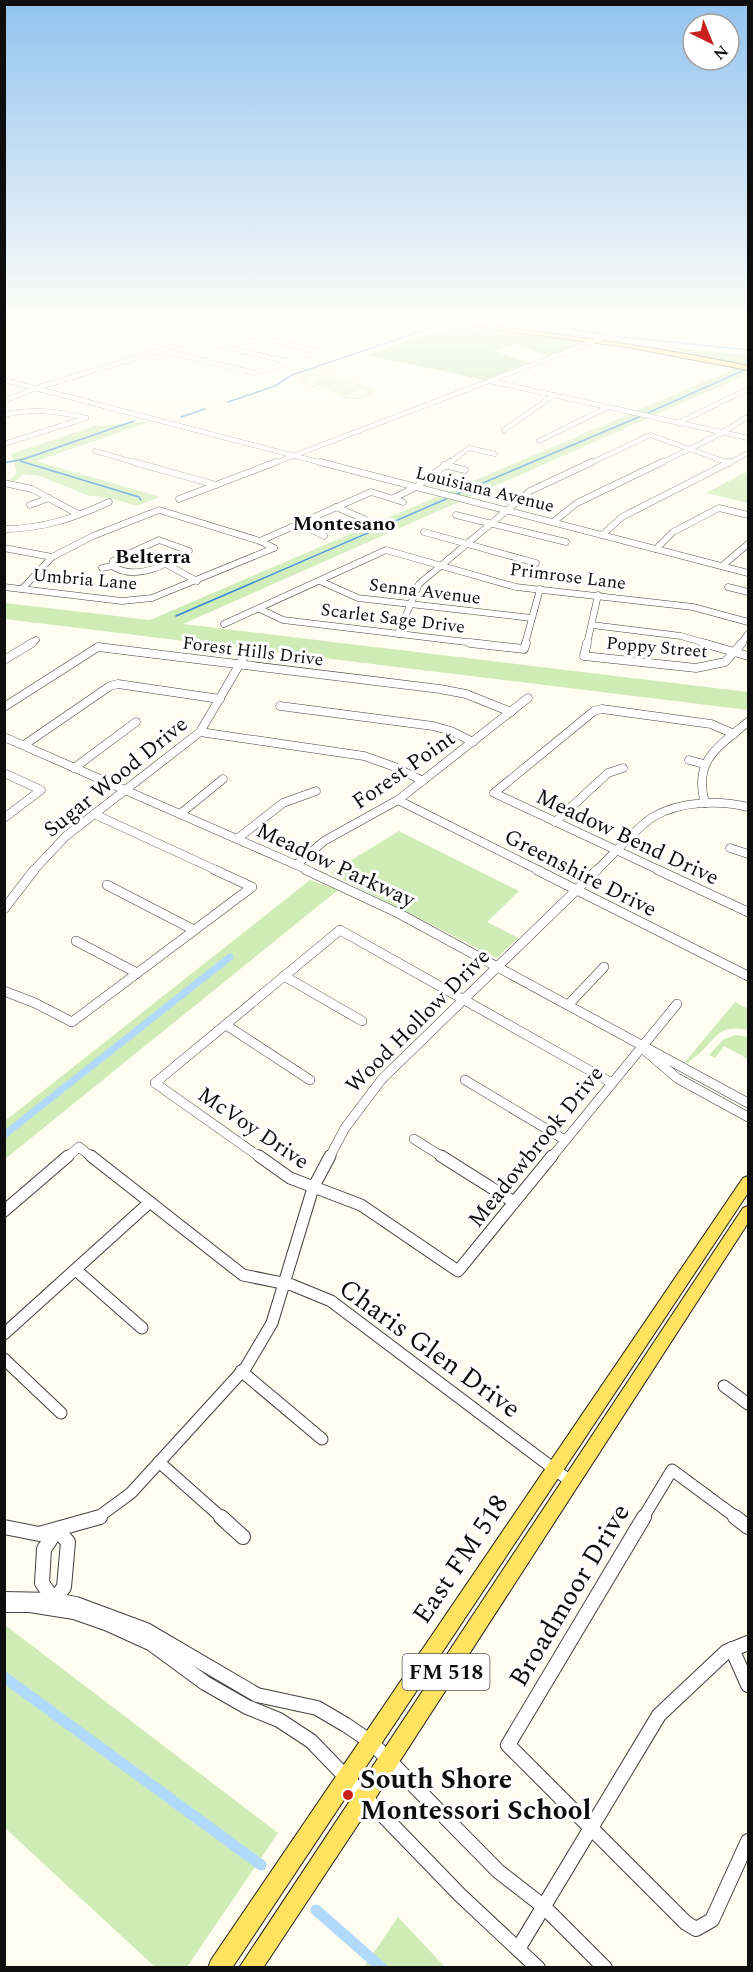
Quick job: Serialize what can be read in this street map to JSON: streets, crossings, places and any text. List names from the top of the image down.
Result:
{
  "streets": {
    "main road": ["East FM 518", "FM 518"],
    "street": [
      "Louisiana Avenue",
      "Primrose Lane",
      "Umbria Lane",
      "Senna Avenue",
      "Scarlet Sage Drive",
      "Poppy Street",
      "Forest Hills Drive",
      "Forest Point",
      "Sugar Wood Drive",
      "Meadow Bend Drive",
      "Meadow Parkway",
      "Greenshire Drive",
      "Wood Hollow Drive",
      "McVoy Drive",
      "Meadowbrook Drive",
      "Charis Glen Drive",
      "Broadmoor Drive"
    ]
  },
  "crossings": [
    ["Primrose Lane", "Senna Avenue"],
    ["Senna Avenue", "Scarlet Sage Drive"],
    ["Forest Hills Drive", "Forest Point"],
    ["Forest Hills Drive", "Sugar Wood Drive"],
    ["Forest Point", "Meadow Parkway"],
    ["Forest Point", "Greenshire Drive"],
    ["Sugar Wood Drive", "Meadow Parkway"],
    ["Meadow Bend Drive", "Wood Hollow Drive"],
    ["Meadow Parkway", "Wood Hollow Drive"],
    ["Meadow Parkway", "Meadowbrook Drive"],
    ["Greenshire Drive", "Wood Hollow Drive"],
    ["Wood Hollow Drive", "McVoy Drive"],
    ["Wood Hollow Drive", "Charis Glen Drive"],
    ["McVoy Drive", "Meadowbrook Drive"],
    ["Charis Glen Drive", "East FM 518"]
  ],
  "districts": ["Montesano", "Belterra"],
  "places": ["South Shore Montessori School"],
  "north": "bottom right"
}
